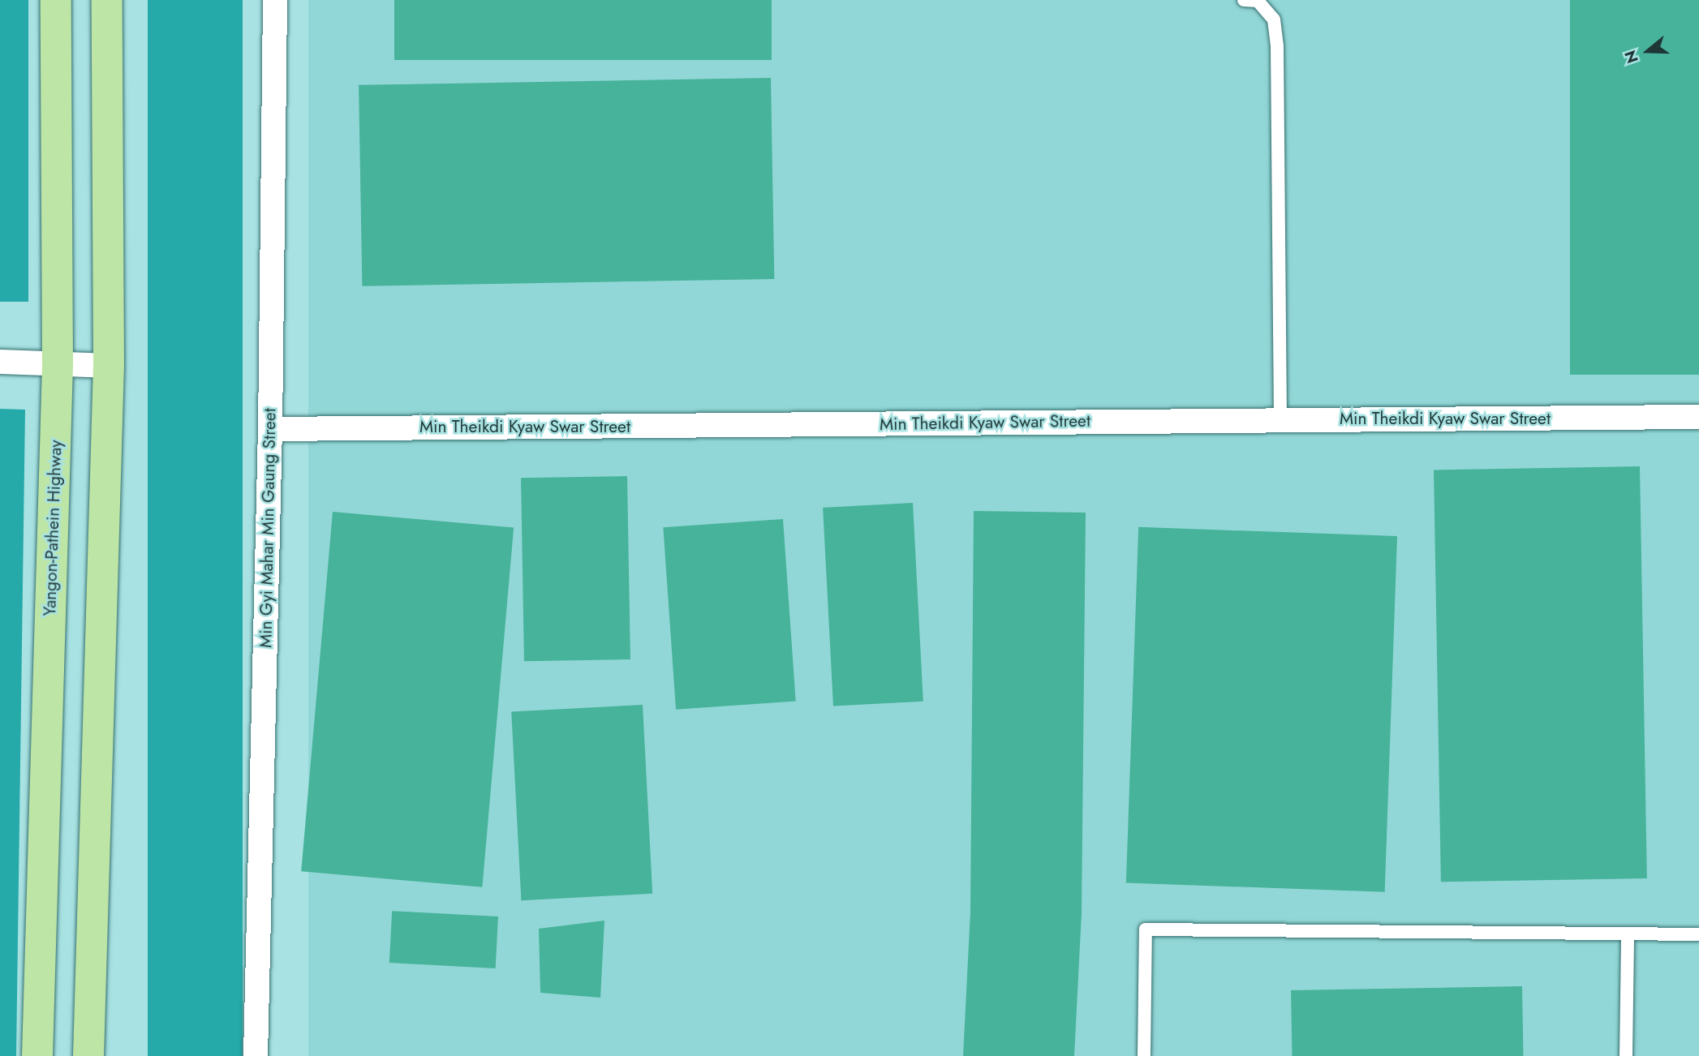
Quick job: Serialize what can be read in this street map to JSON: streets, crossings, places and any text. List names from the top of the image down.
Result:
{
  "streets": {
    "main road": ["Yangon-Pathein Highway"],
    "street": ["Min Theikdi Kyaw Swar Street", "Min Gyi Mahar Min Gaung Street"]
  },
  "crossings": [
    ["Min Theikdi Kyaw Swar Street", "Min Gyi Mahar Min Gaung Street"]
  ],
  "north": "left"
}
